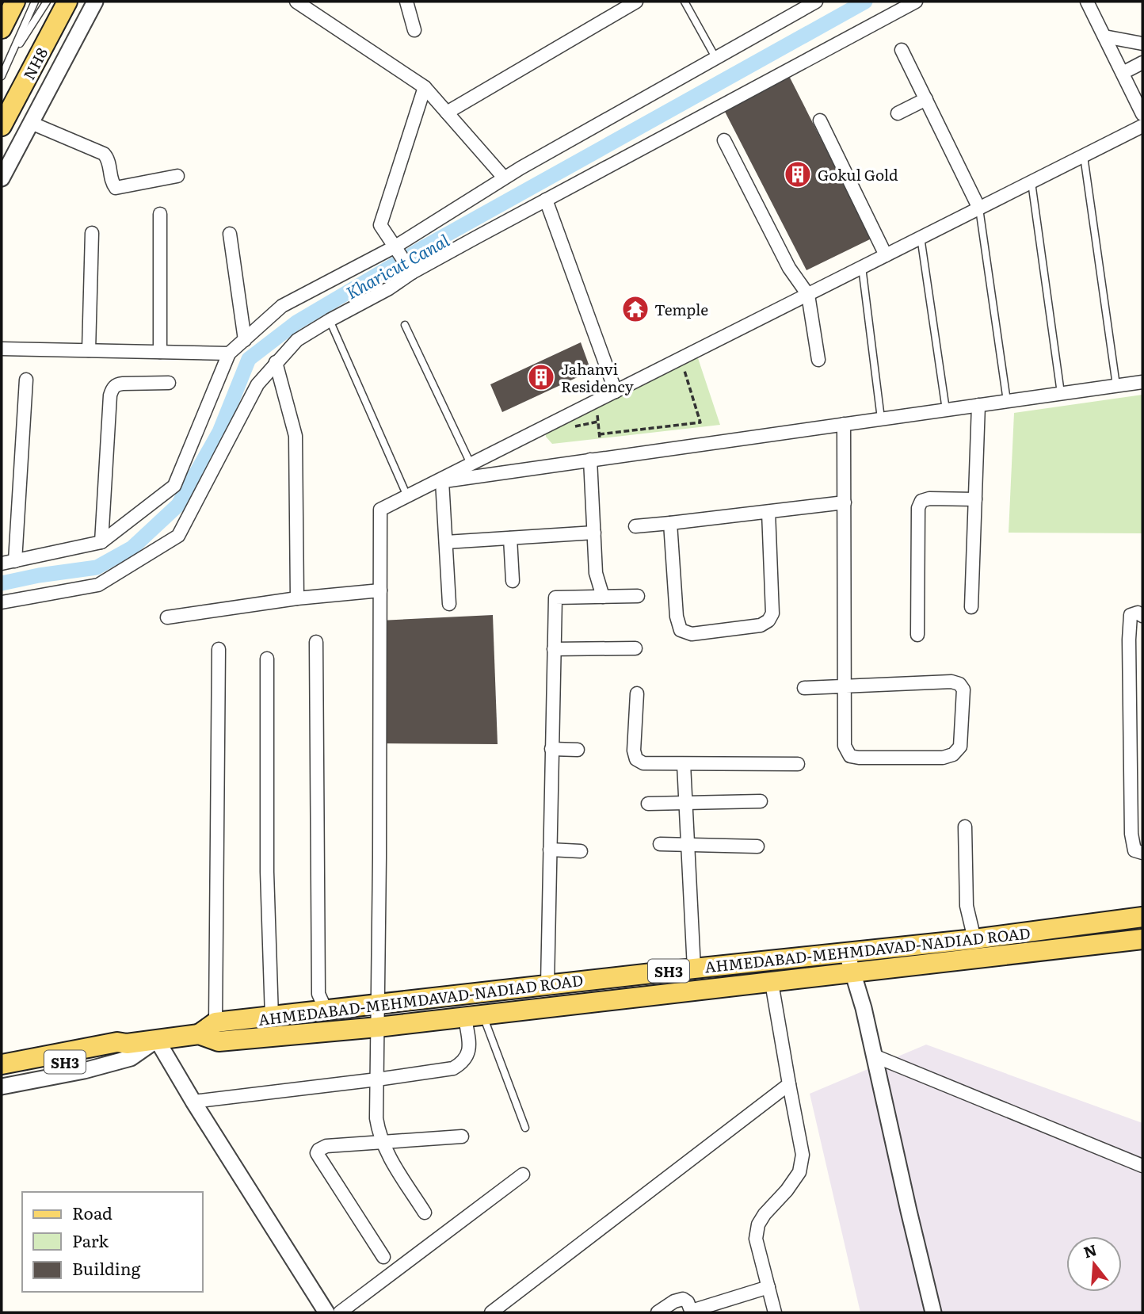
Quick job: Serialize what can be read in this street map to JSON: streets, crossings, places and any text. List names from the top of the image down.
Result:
{
  "streets": {
    "main road": ["NH8", "AHMEDABAD-MEHMDAVAD-NADIAD ROAD", "SH3"]
  },
  "water": ["Kharicut Canal"],
  "places": {
    "building": ["Gokul Gold", "Jahanvi Residency"],
    "temple": ["Temple"]
  },
  "legend": ["Road", "Park", "Building"],
  "north": "top"
}
